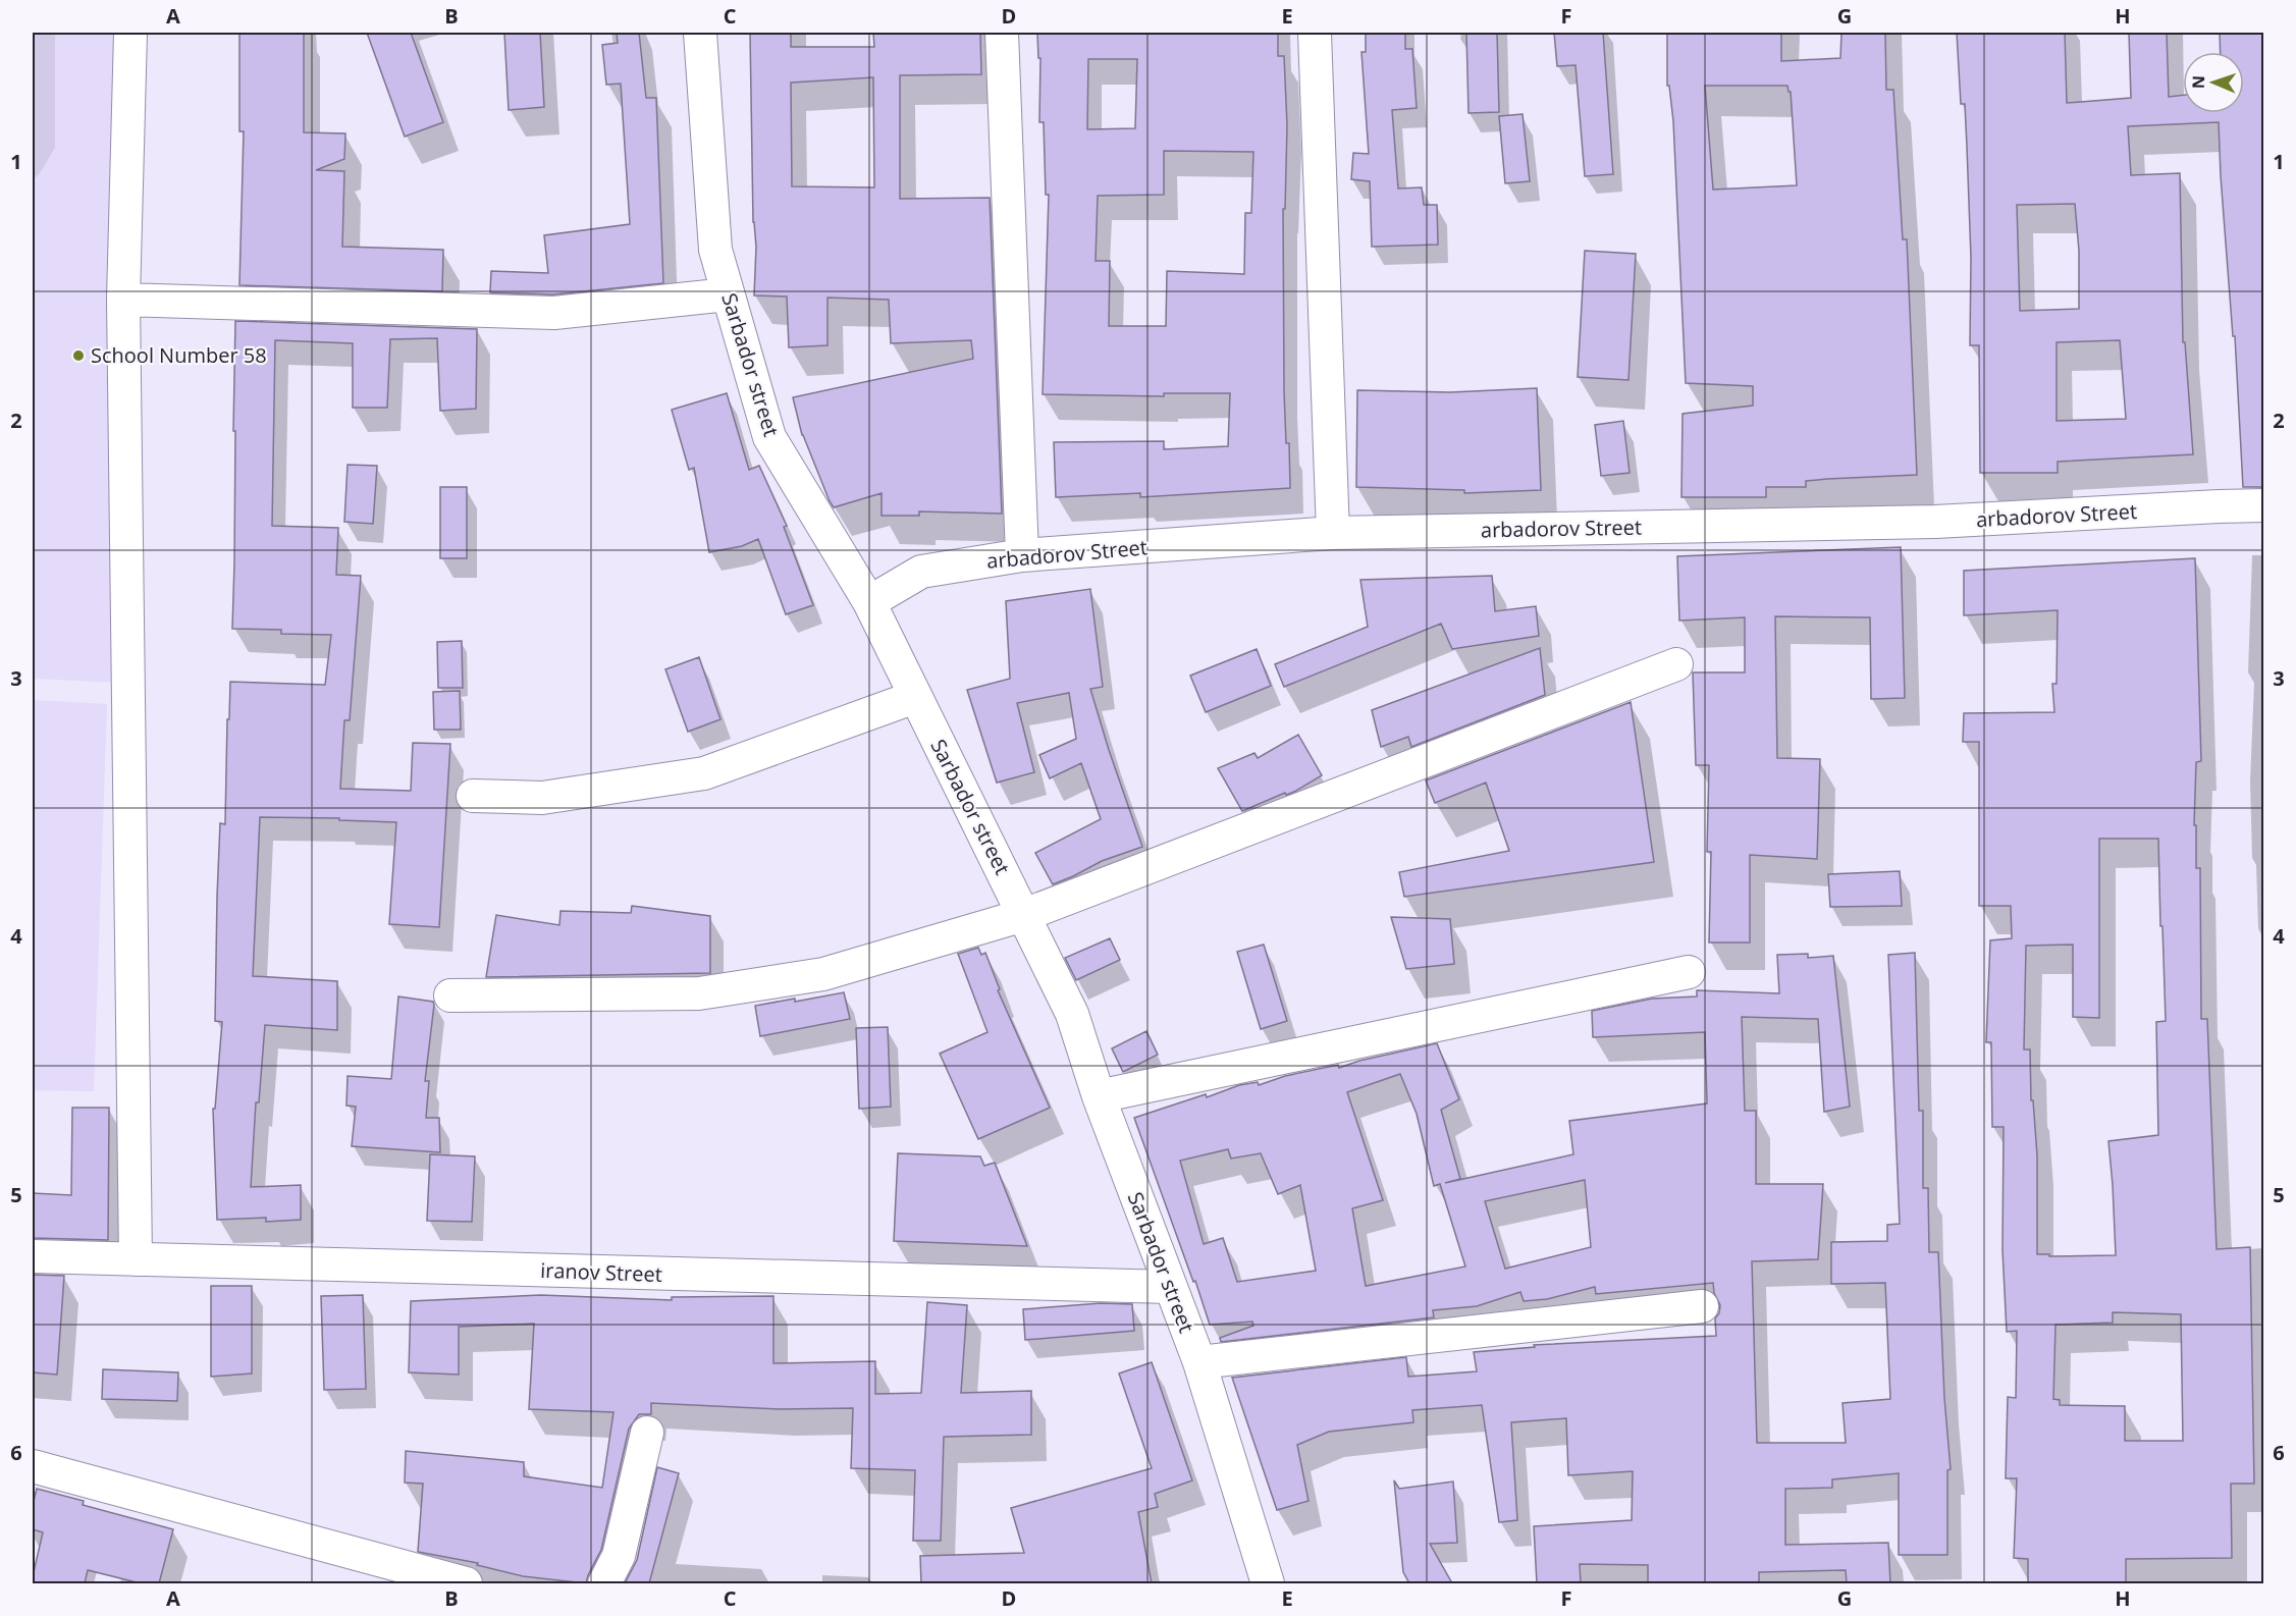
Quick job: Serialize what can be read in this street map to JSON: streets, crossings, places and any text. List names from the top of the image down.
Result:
{
  "streets": {
    "street": ["Sarbador street", "arbadorov Street", "iranov Street"]
  },
  "crossings": [
    ["Sarbador street", "arbadorov Street"],
    ["Sarbador street", "iranov Street"]
  ],
  "places": ["School Number 58"],
  "north": "left",
  "grid": {
    "columns": [
      "A",
      "B",
      "C",
      "D",
      "E",
      "F",
      "G",
      "H"
    ],
    "rows": [
      "1",
      "2",
      "3",
      "4",
      "5",
      "6"
    ]
  }
}
